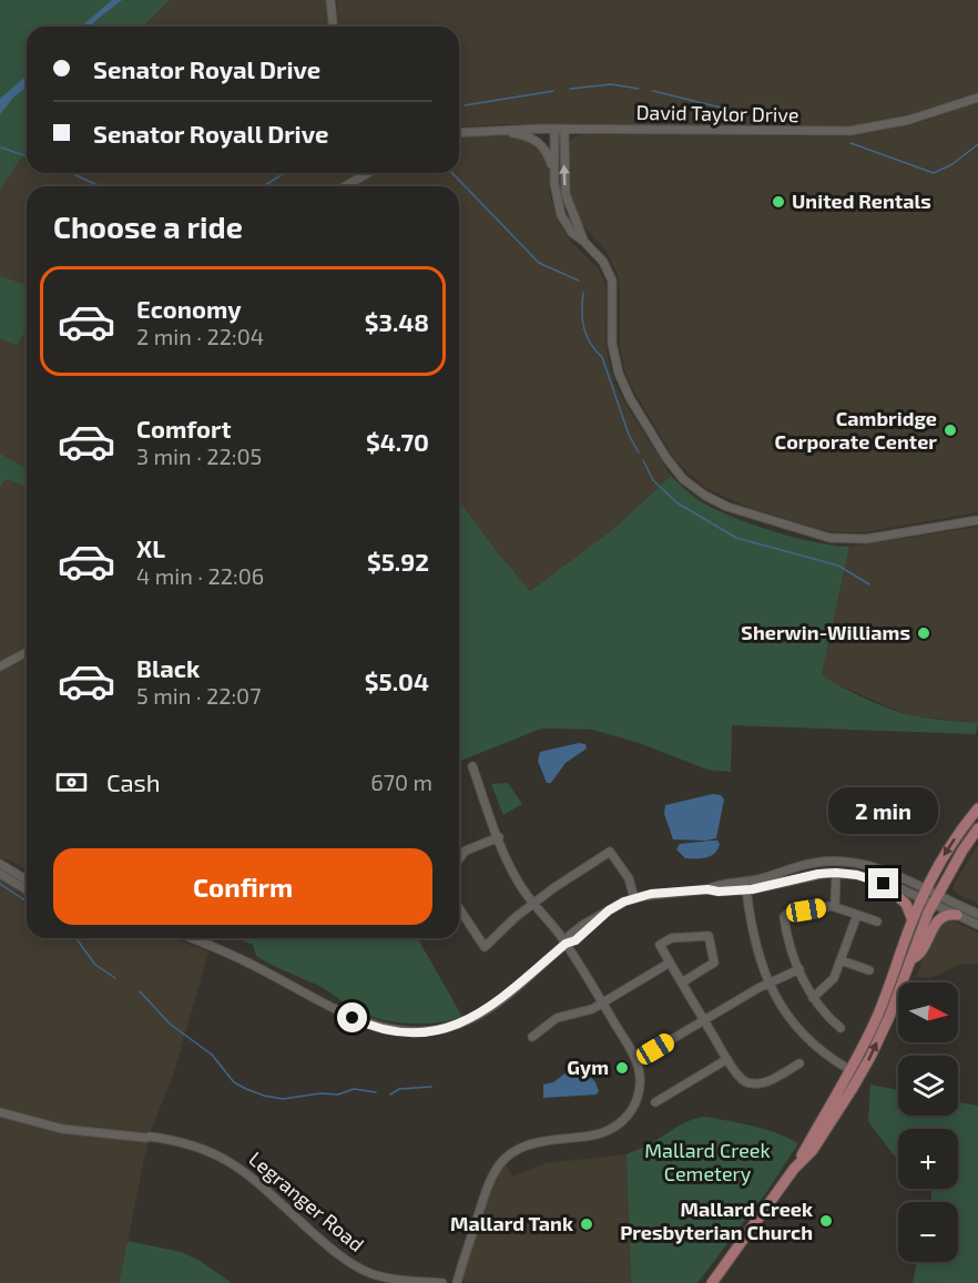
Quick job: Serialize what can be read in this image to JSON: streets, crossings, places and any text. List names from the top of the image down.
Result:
{
  "streets": {
    "street": ["David Taylor Drive", "Legranger Road"]
  },
  "parks": ["Mallard Creek Cemetery"],
  "places": [
    "United Rentals",
    "Cambridge Corporate Center",
    "Sherwin-Williams",
    "Gym",
    "Mallard Creek Presbyterian Church",
    "Mallard Tank"
  ],
  "north": "right",
  "page": {
    "banner": ["Senator Royal Drive", "Senator Royall Drive"],
    "heading": "Choose a ride",
    "list": [
      {
        "name": "Economy",
        "note": "2 min · 22:04",
        "value": "$3.48"
      },
      {
        "name": "Comfort",
        "note": "3 min · 22:05",
        "value": "$4.70"
      },
      {
        "name": "XL",
        "note": "4 min · 22:06",
        "value": "$5.92"
      },
      {
        "name": "Black",
        "note": "5 min · 22:07",
        "value": "$5.04"
      }
    ],
    "pay": ["Cash", "670 m"],
    "bubble": "2 min",
    "buttons": "Confirm",
    "map_buttons": ["+", "−"]
  }
}
